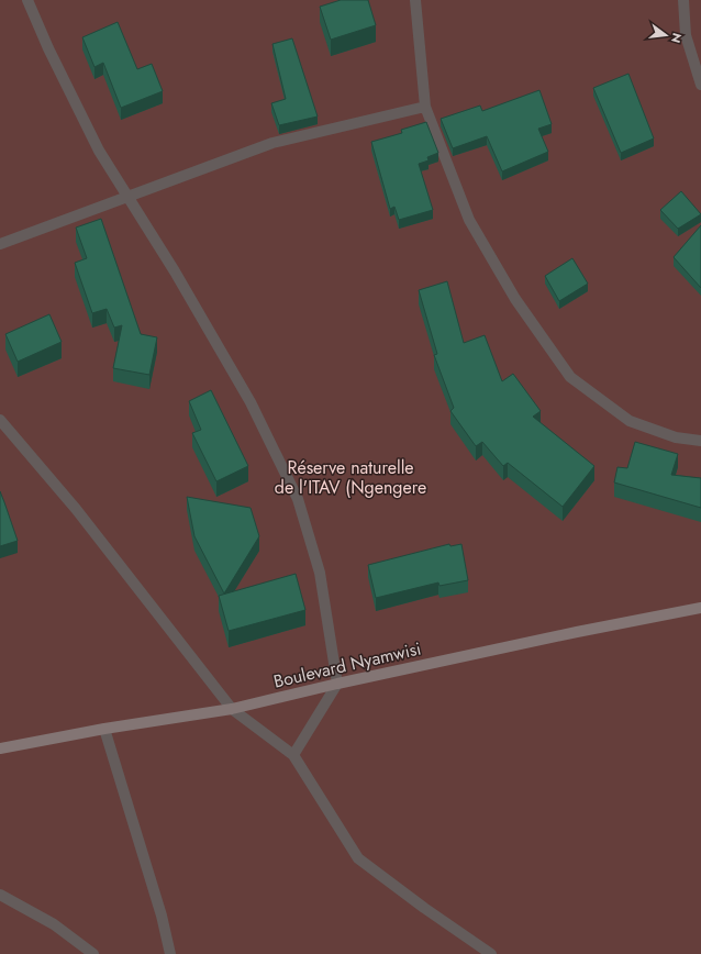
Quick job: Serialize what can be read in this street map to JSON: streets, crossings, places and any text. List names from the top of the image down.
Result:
{
  "streets": {
    "main road": ["Boulevard Nyamwisi"]
  },
  "parks": ["Réserve naturelle de l'ITAV (Ngengere"],
  "north": "right"
}
